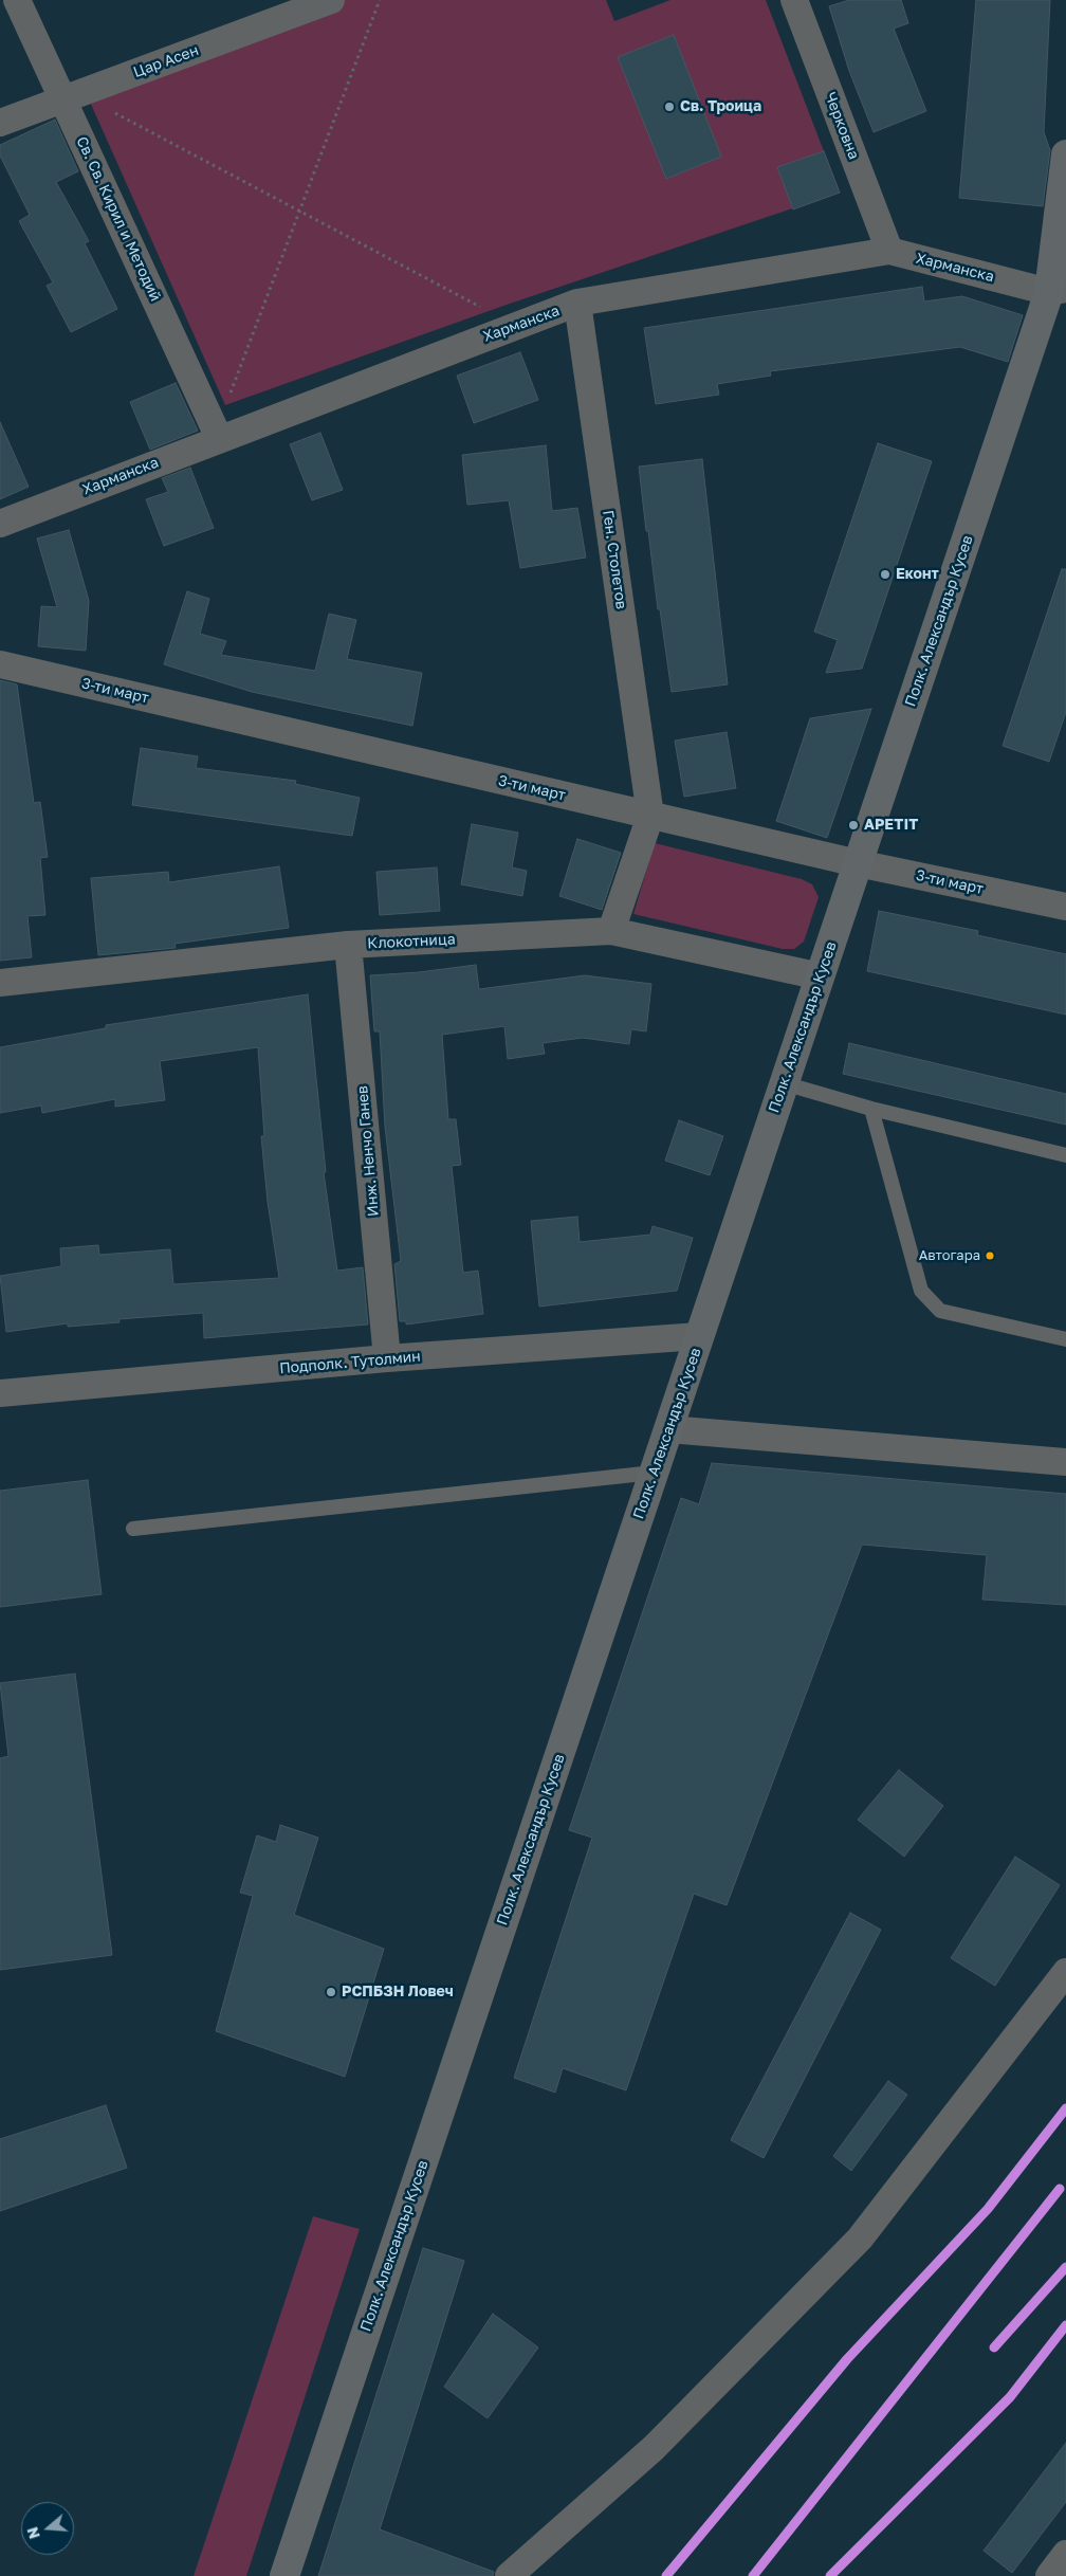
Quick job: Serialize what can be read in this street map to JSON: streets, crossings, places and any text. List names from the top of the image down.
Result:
{
  "streets": {
    "street": [
      "Цар Асен",
      "Черковна",
      "Св. Св. Кирил и Методий",
      "Харманска",
      "Ген. Столетов",
      "Полк. Александър Кусев",
      "3-ти март",
      "Клокотница",
      "Инж. Ненчо Ганев",
      "Подполк. Тутолмин"
    ]
  },
  "crossings": [
    ["Цар Асен", "Св. Св. Кирил и Методий"],
    ["Черковна", "Харманска"],
    ["Св. Св. Кирил и Методий", "Харманска"],
    ["Харманска", "Ген. Столетов"],
    ["Харманска", "Полк. Александър Кусев"],
    ["Ген. Столетов", "3-ти март"],
    ["Полк. Александър Кусев", "3-ти март"],
    ["Полк. Александър Кусев", "Клокотница"],
    ["Полк. Александър Кусев", "Подполк. Тутолмин"],
    ["Клокотница", "Инж. Ненчо Ганев"],
    ["Инж. Ненчо Ганев", "Подполк. Тутолмин"]
  ],
  "places": [
    "Св. Троица",
    "Еконт",
    "APETIT",
    "Автогара",
    "РСПБЗН Ловеч"
  ],
  "north": "left"
}
